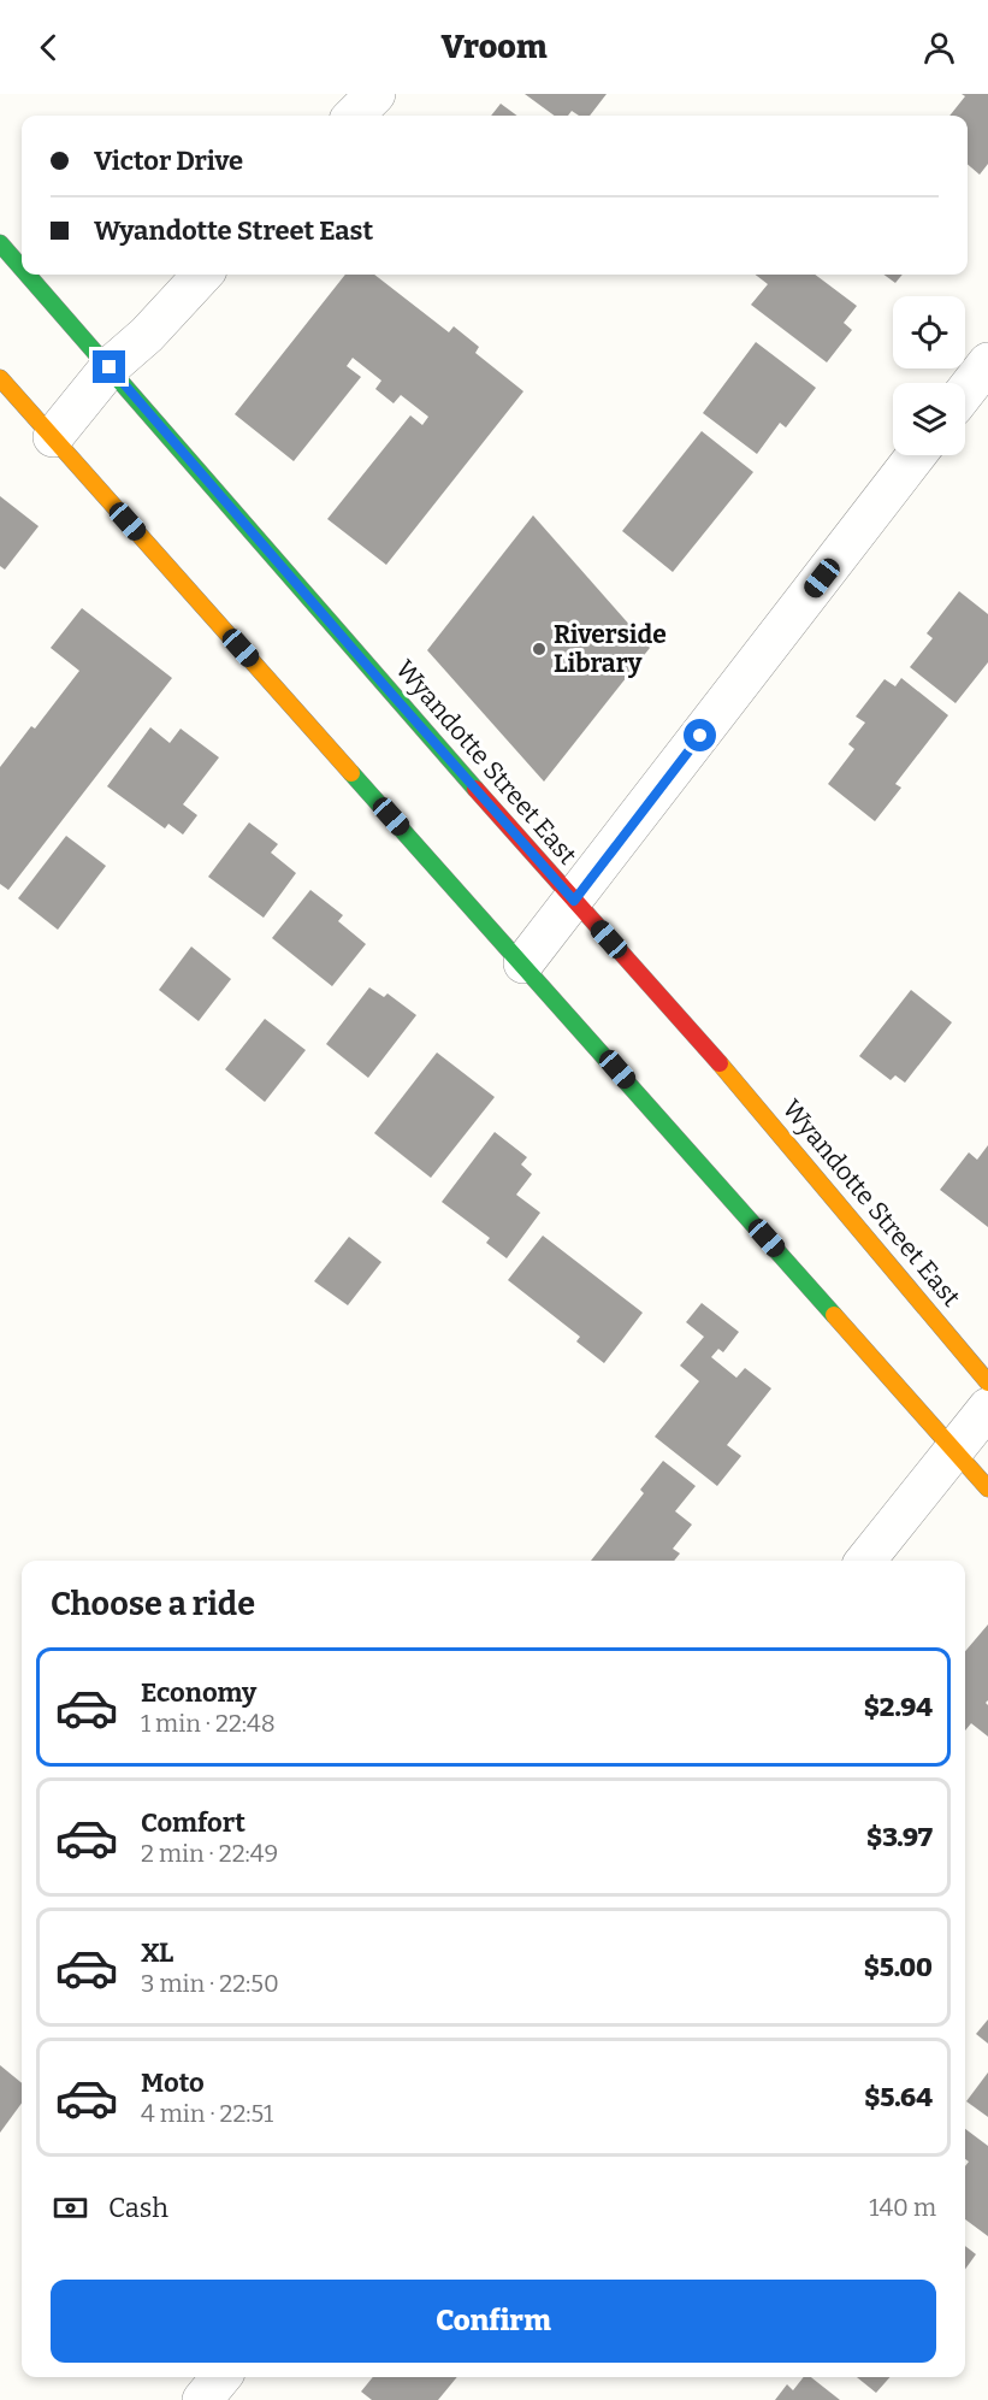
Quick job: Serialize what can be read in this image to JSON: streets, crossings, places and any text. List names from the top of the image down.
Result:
{
  "streets": {
    "main road": ["Wyandotte Street East"]
  },
  "places": ["Riverside Library"],
  "page": {
    "header": "Vroom",
    "banner": ["Victor Drive", "Wyandotte Street East"],
    "heading": "Choose a ride",
    "list": [
      {
        "name": "Economy",
        "note": "1 min · 22:48",
        "value": "$2.94"
      },
      {
        "name": "Comfort",
        "note": "2 min · 22:49",
        "value": "$3.97"
      },
      {
        "name": "XL",
        "note": "3 min · 22:50",
        "value": "$5.00"
      },
      {
        "name": "Moto",
        "note": "4 min · 22:51",
        "value": "$5.64"
      }
    ],
    "pay": ["Cash", "140 m"],
    "buttons": "Confirm"
  }
}
